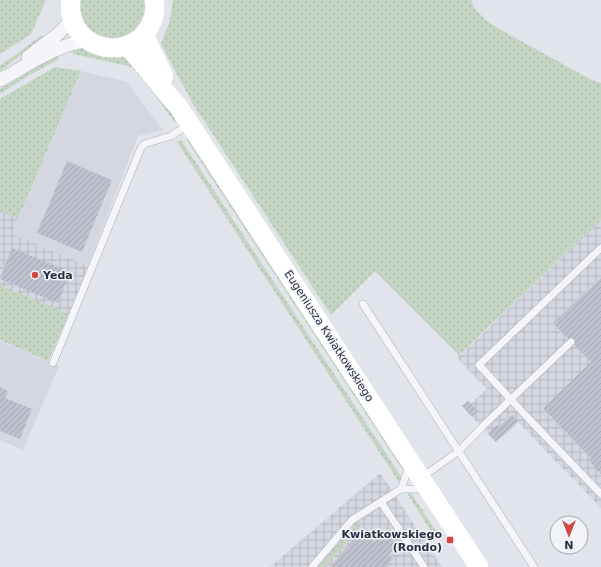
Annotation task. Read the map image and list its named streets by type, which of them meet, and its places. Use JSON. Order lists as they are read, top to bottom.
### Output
{
  "streets": {
    "main road": ["Eugeniusza Kwiatkowskiego"]
  },
  "places": {
    "other": ["Yeda"],
    "transit": ["Kwiatkowskiego (Rondo)"]
  },
  "north": "bottom"
}
